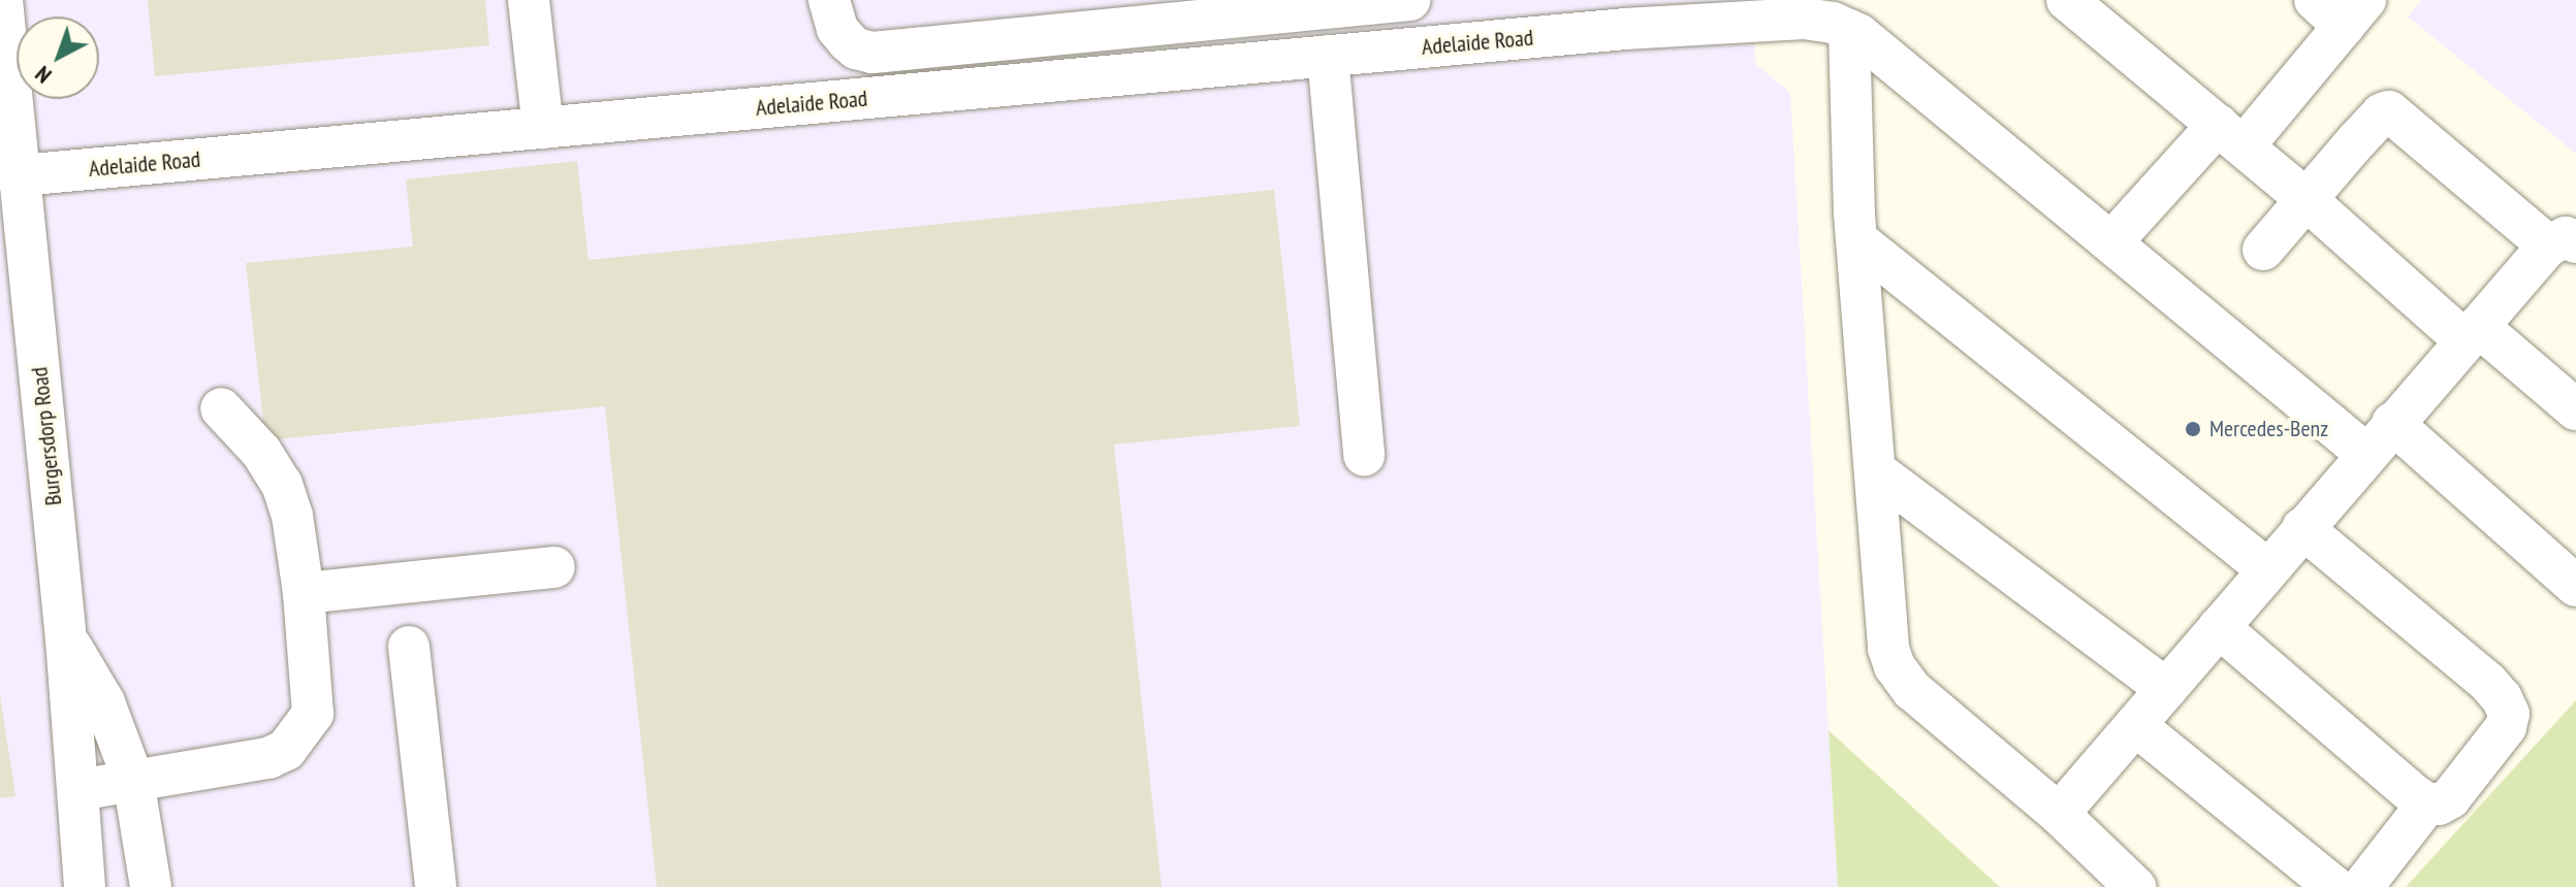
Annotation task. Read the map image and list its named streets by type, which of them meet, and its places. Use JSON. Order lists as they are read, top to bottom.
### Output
{
  "streets": {
    "street": ["Adelaide Road", "Burgersdorp Road"]
  },
  "crossings": [
    ["Adelaide Road", "Burgersdorp Road"]
  ],
  "places": ["Mercedes-Benz"],
  "north": "bottom left"
}
